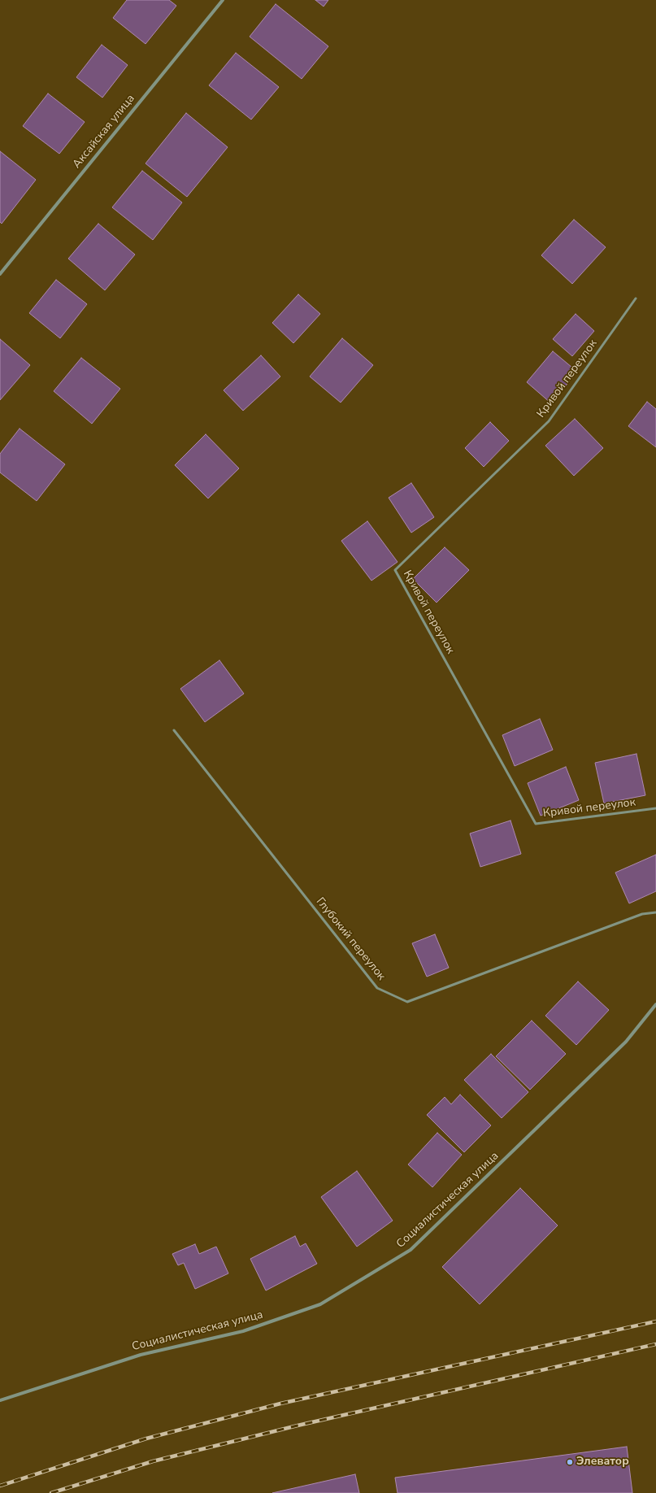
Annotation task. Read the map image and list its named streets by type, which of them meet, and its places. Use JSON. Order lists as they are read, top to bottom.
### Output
{
  "streets": {
    "street": ["Аксайская улица", "Социалистическая улица"],
    "lane": ["Кривой переулок", "Глубокий переулок"]
  },
  "places": ["Элеватор"]
}
